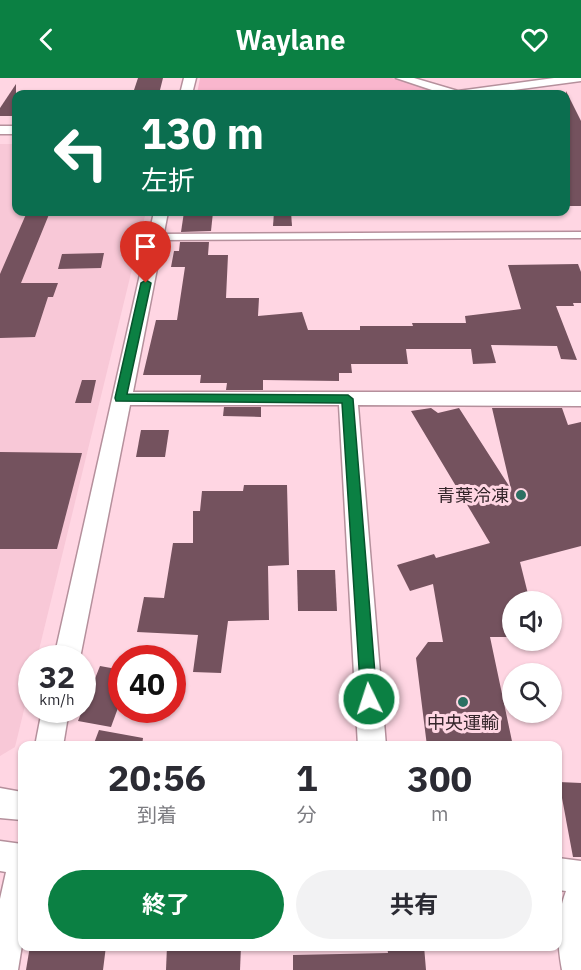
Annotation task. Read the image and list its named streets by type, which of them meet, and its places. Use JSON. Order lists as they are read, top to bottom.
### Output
{
  "places": ["青葉冷凍", "中央運輸"],
  "page": {
    "header": "Waylane",
    "turn": ["130 m", "左折"],
    "speed": "32 km/h",
    "limit": "40",
    "eta": [
      "20:56",
      "到着",
      "1",
      "分",
      "300",
      "m"
    ],
    "buttons": ["終了", "共有"]
  }
}
